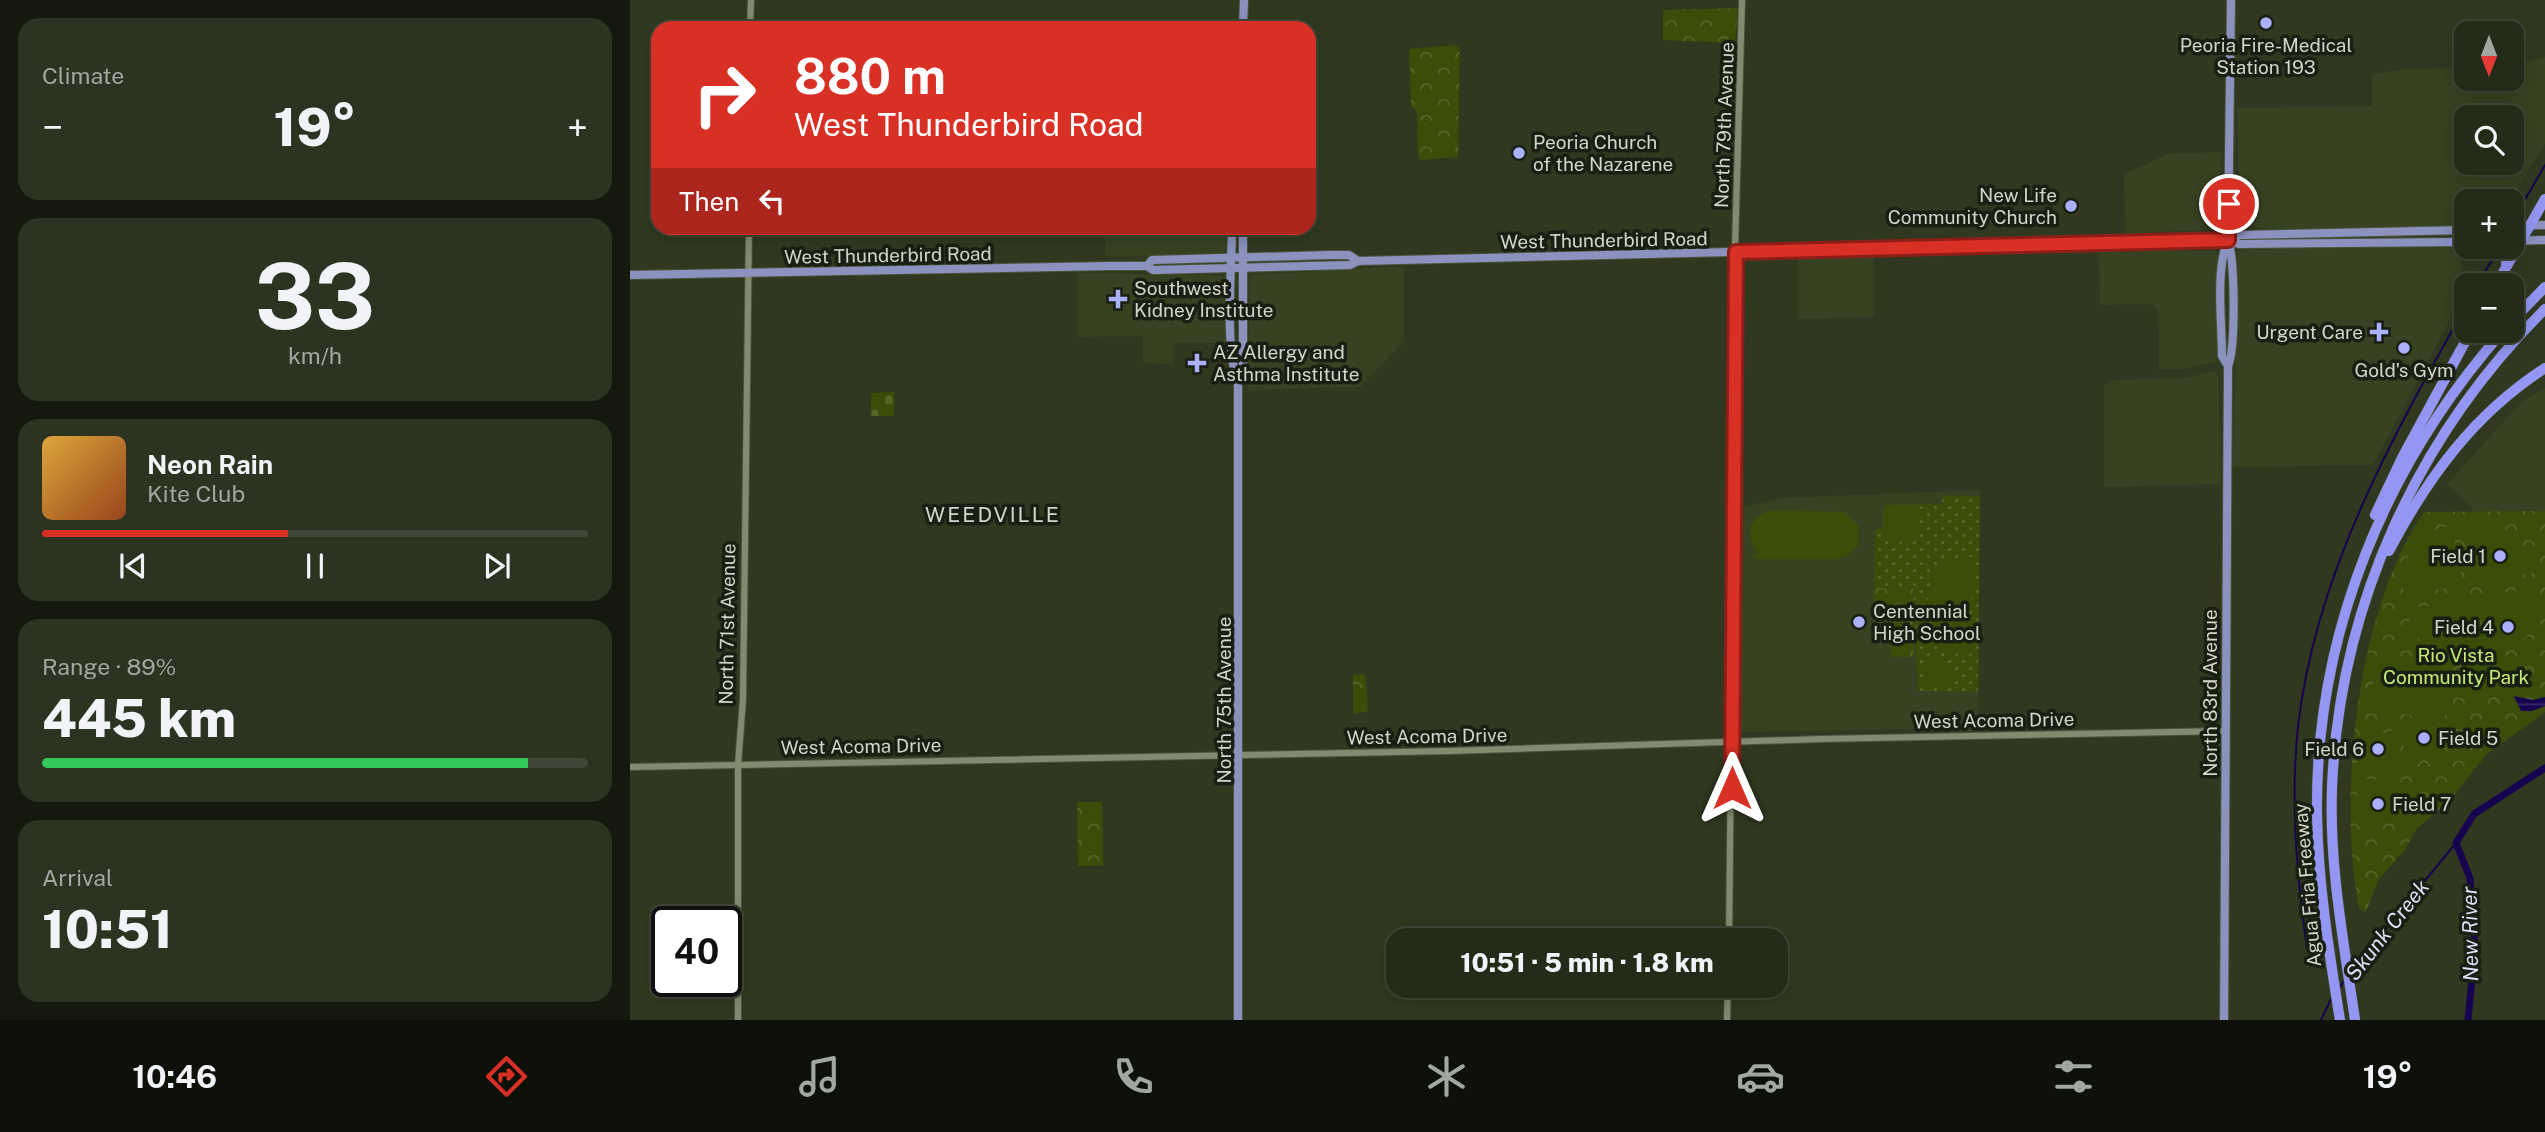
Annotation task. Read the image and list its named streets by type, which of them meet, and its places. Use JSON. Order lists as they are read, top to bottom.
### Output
{
  "streets": {
    "highway": ["Agua Fria Freeway"],
    "main road": ["West Thunderbird Road", "North 83rd Avenue", "North 75th Avenue"],
    "street": ["North 79th Avenue", "North 71st Avenue", "West Acoma Drive"]
  },
  "crossings": [
    ["North 79th Avenue", "West Thunderbird Road"],
    ["North 79th Avenue", "West Acoma Drive"],
    ["West Thunderbird Road", "North 71st Avenue"],
    ["West Thunderbird Road", "North 83rd Avenue"],
    ["West Thunderbird Road", "North 75th Avenue"],
    ["North 71st Avenue", "West Acoma Drive"],
    ["North 83rd Avenue", "West Acoma Drive"],
    ["North 75th Avenue", "West Acoma Drive"]
  ],
  "districts": ["WEEDVILLE"],
  "water": ["Skunk Creek", "New River"],
  "parks": ["Rio Vista Community Park"],
  "places": {
    "other": [
      "Peoria Fire-Medical Station 193",
      "Peoria Church of the Nazarene",
      "New Life Community Church",
      "Gold's Gym",
      "Field 1",
      "Centennial High School",
      "Field 4",
      "Field 5",
      "Field 6",
      "Field 7"
    ],
    "health": ["Southwest Kidney Institute", "Urgent Care", "AZ Allergy and Asthma Institute"]
  },
  "north": "bottom",
  "page": {
    "tile": [
      "Climate",
      ["33", "km/h"],
      ["Range · 89%", "445 km"],
      ["Arrival", "10:51"]
    ],
    "map_buttons": ["+", "−"],
    "turn": ["880 m", "West Thunderbird Road"],
    "heat": ["−", "19°", "+"],
    "then": "Then",
    "song": ["Neon Rain", "Kite Club"],
    "limit": "40",
    "trip": "10:51 · 5 min · 1.8 km",
    "tabs": ["10:46", "19°"]
  }
}
